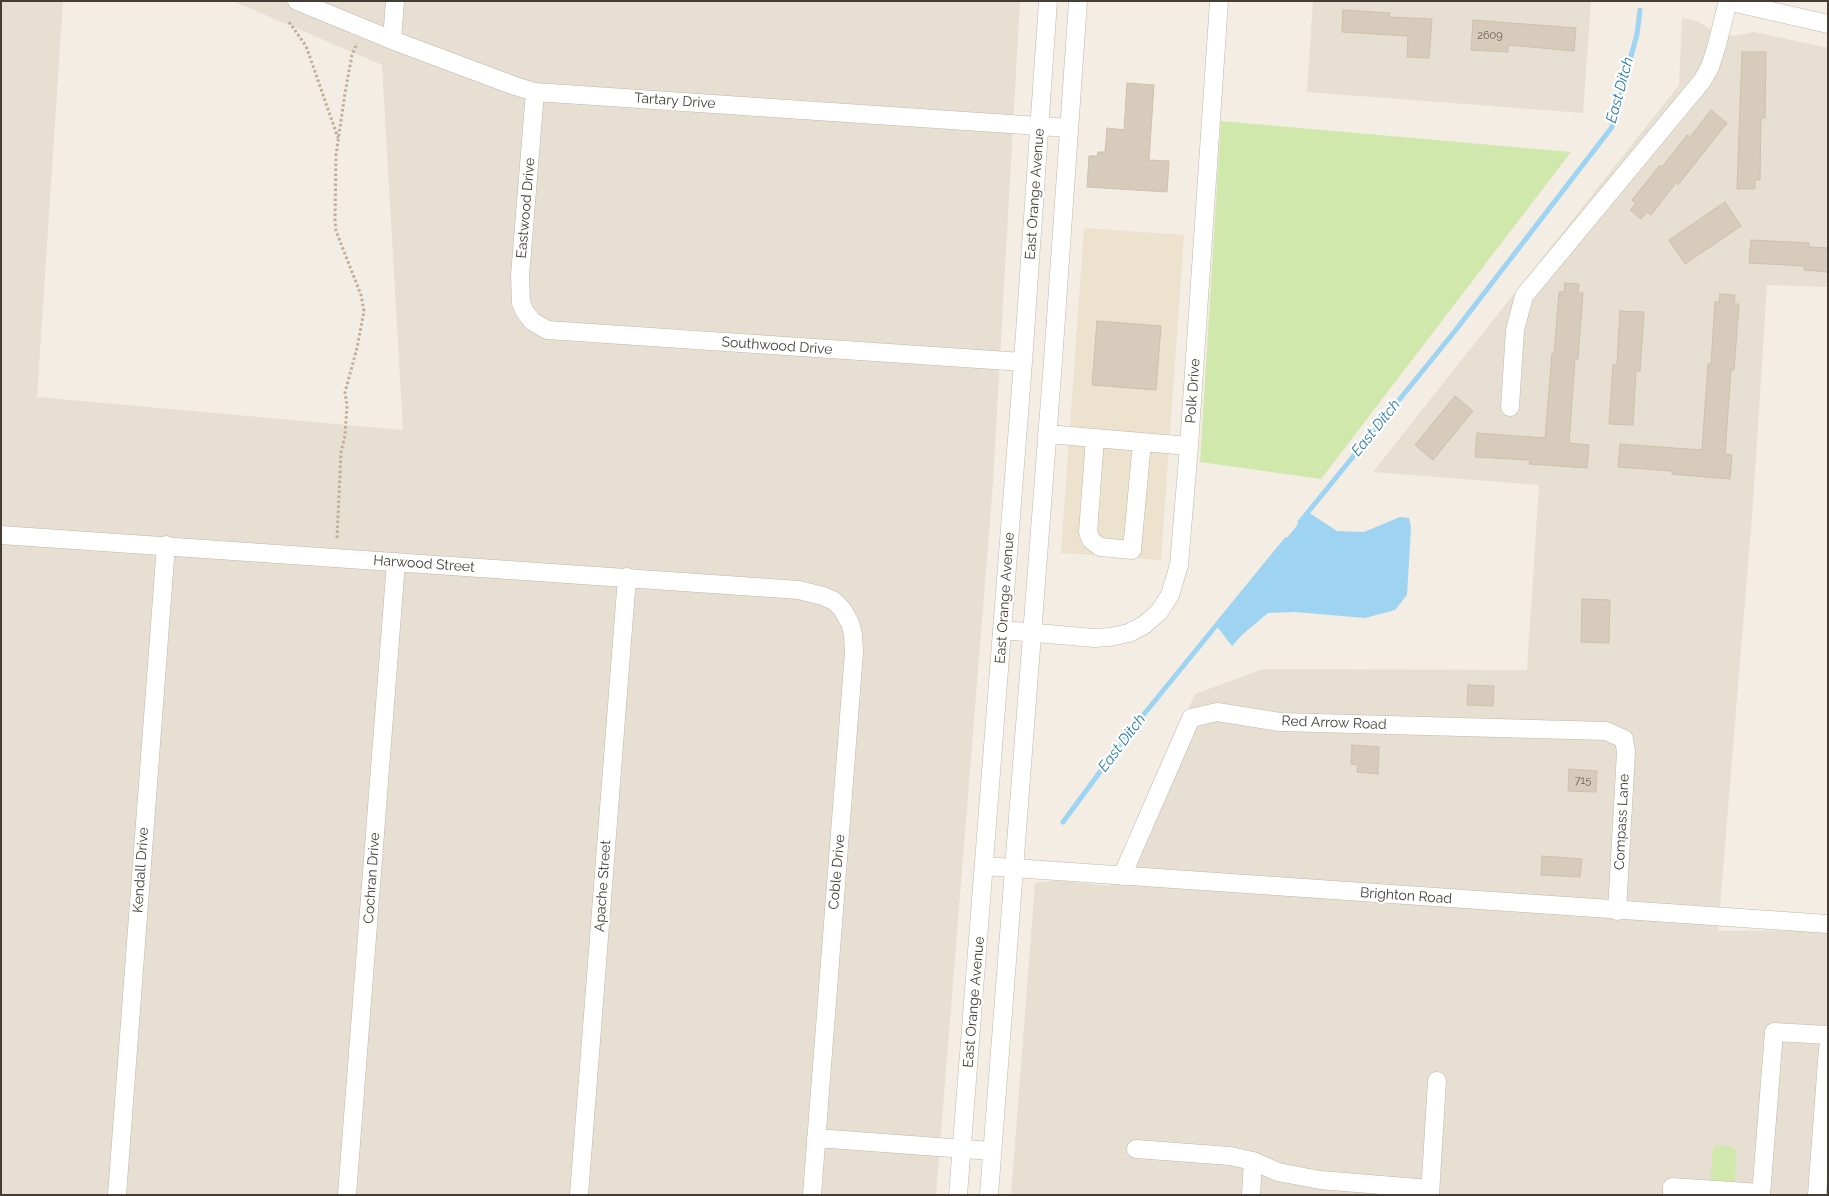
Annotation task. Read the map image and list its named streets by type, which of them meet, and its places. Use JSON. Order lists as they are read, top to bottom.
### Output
{
  "streets": {
    "street": [
      "Tartary Drive",
      "East Orange Avenue",
      "Eastwood Drive",
      "Southwood Drive",
      "Polk Drive",
      "Harwood Street",
      "Red Arrow Road",
      "Compass Lane",
      "Kendall Drive",
      "Coble Drive",
      "Cochran Drive",
      "Apache Street",
      "Brighton Road"
    ]
  },
  "crossings": [
    ["Tartary Drive", "East Orange Avenue"],
    ["Tartary Drive", "Eastwood Drive"],
    ["East Orange Avenue", "Southwood Drive"],
    ["East Orange Avenue", "Polk Drive"],
    ["East Orange Avenue", "Brighton Road"],
    ["Eastwood Drive", "Southwood Drive"],
    ["Harwood Street", "Kendall Drive"],
    ["Harwood Street", "Coble Drive"],
    ["Harwood Street", "Cochran Drive"],
    ["Harwood Street", "Apache Street"],
    ["Red Arrow Road", "Compass Lane"],
    ["Red Arrow Road", "Brighton Road"],
    ["Compass Lane", "Brighton Road"]
  ],
  "water": ["East Ditch"],
  "house_numbers": ["2609", "715"]
}
